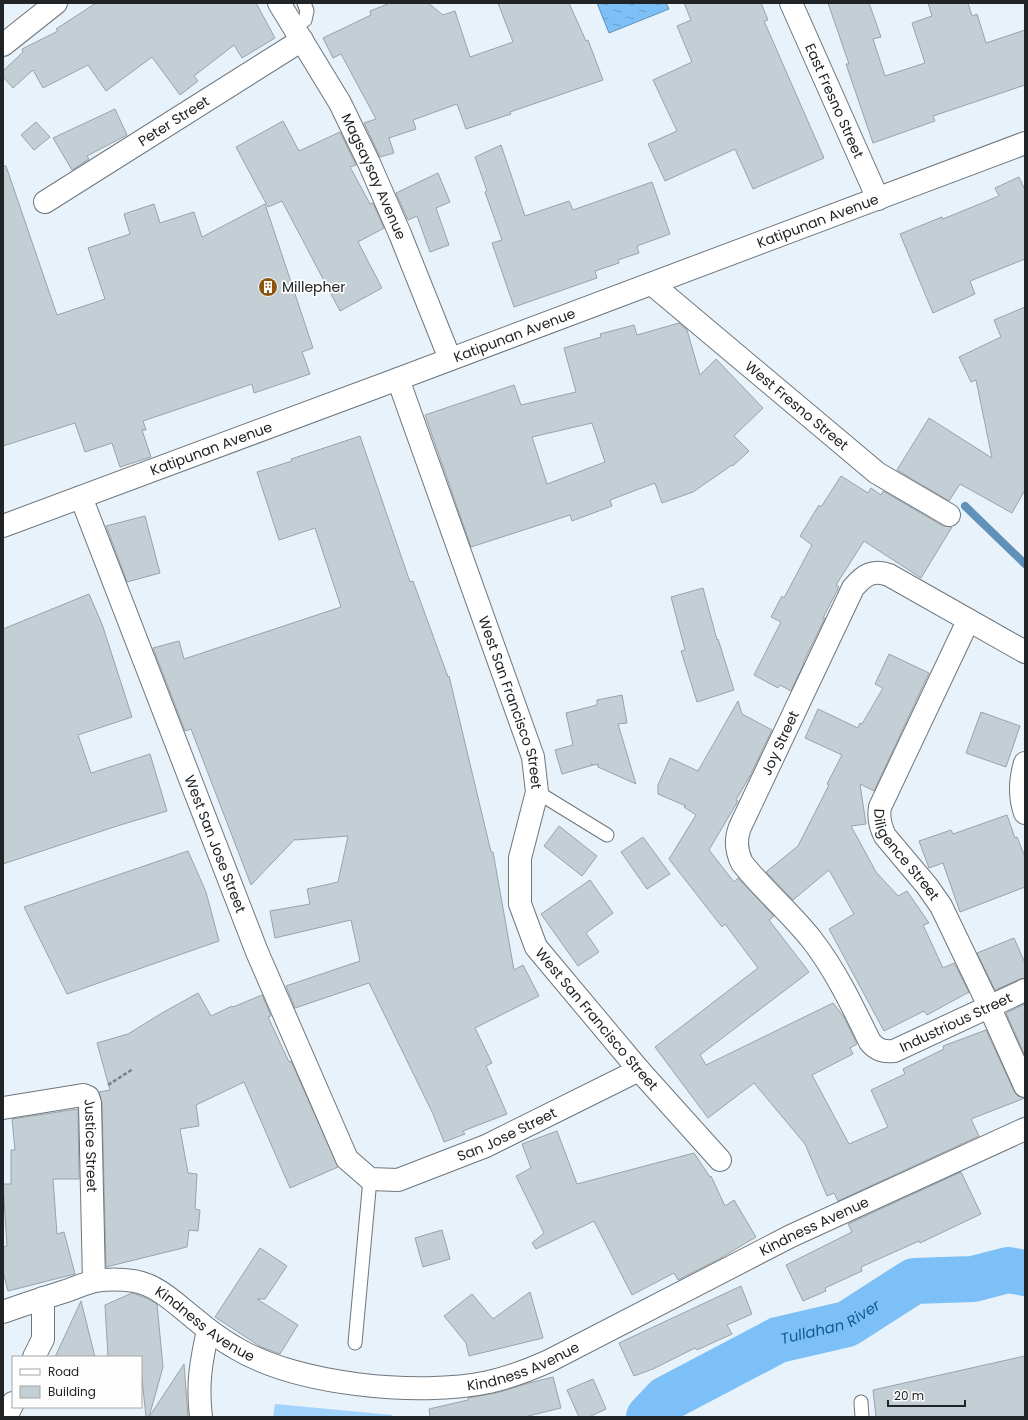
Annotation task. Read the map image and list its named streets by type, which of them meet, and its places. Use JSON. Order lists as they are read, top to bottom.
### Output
{
  "streets": {
    "street": [
      "East Fresno Street",
      "Peter Street",
      "Magsaysay Avenue",
      "Katipunan Avenue",
      "West Fresno Street",
      "West San Francisco Street",
      "Joy Street",
      "West San Jose Street",
      "Diligence Street",
      "Industrious Street",
      "San Jose Street",
      "Justice Street",
      "Kindness Avenue"
    ]
  },
  "crossings": [
    ["East Fresno Street", "Katipunan Avenue"],
    ["Peter Street", "Magsaysay Avenue"],
    ["Magsaysay Avenue", "Katipunan Avenue"],
    ["Katipunan Avenue", "West Fresno Street"],
    ["Katipunan Avenue", "West San Francisco Street"],
    ["Katipunan Avenue", "West San Jose Street"],
    ["West San Francisco Street", "San Jose Street"],
    ["Joy Street", "Diligence Street"],
    ["Joy Street", "Industrious Street"],
    ["West San Jose Street", "San Jose Street"],
    ["Diligence Street", "Industrious Street"],
    ["Justice Street", "Kindness Avenue"]
  ],
  "water": ["Tullahan River"],
  "places": {
    "building": ["Millepher"]
  },
  "legend": ["Road", "Building"],
  "scale_bar": "20 m"
}
